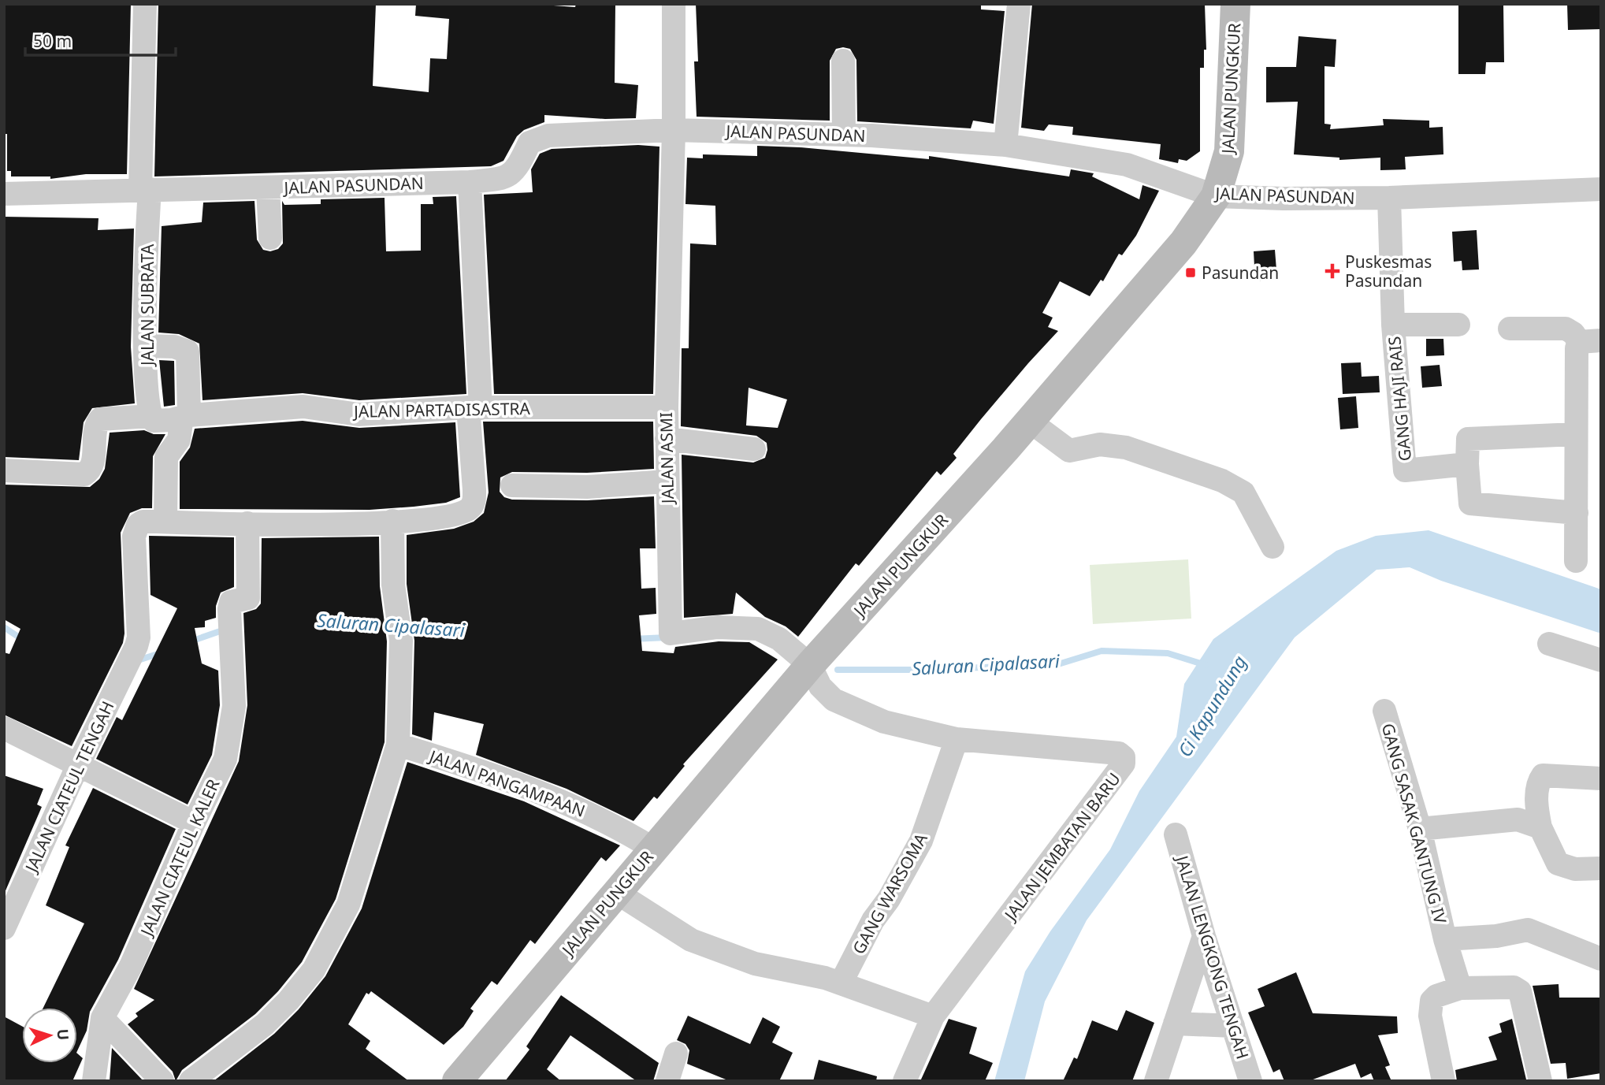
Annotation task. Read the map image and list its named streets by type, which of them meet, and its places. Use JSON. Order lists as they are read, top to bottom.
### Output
{
  "streets": {
    "main road": ["JALAN PUNGKUR"],
    "street": [
      "JALAN PASUNDAN",
      "JALAN SUBRATA",
      "GANG HAJI RAIS",
      "JALAN PARTADISASTRA",
      "JALAN ASMI",
      "JALAN PANGAMPAAN",
      "JALAN CIATEUL TENGAH",
      "GANG SASAK GANTUNG IV",
      "JALAN JEMBATAN BARU",
      "JALAN CIATEUL KALER",
      "GANG WARSOMA",
      "JALAN LENGKONG TENGAH"
    ]
  },
  "crossings": [
    ["JALAN PUNGKUR", "JALAN PASUNDAN"],
    ["JALAN PUNGKUR", "JALAN ASMI"],
    ["JALAN PUNGKUR", "JALAN PANGAMPAAN"],
    ["JALAN PUNGKUR", "JALAN JEMBATAN BARU"],
    ["JALAN PASUNDAN", "JALAN SUBRATA"],
    ["JALAN PASUNDAN", "GANG HAJI RAIS"],
    ["JALAN PASUNDAN", "JALAN ASMI"],
    ["JALAN SUBRATA", "JALAN PARTADISASTRA"],
    ["JALAN PARTADISASTRA", "JALAN ASMI"],
    ["JALAN ASMI", "JALAN JEMBATAN BARU"],
    ["JALAN JEMBATAN BARU", "GANG WARSOMA"]
  ],
  "water": ["Saluran Cipalasari", "Ci Kapundung"],
  "places": {
    "health": ["Puskesmas Pasundan"],
    "transit": ["Pasundan"]
  },
  "scale_bar": "50 m",
  "north": "right"
}
